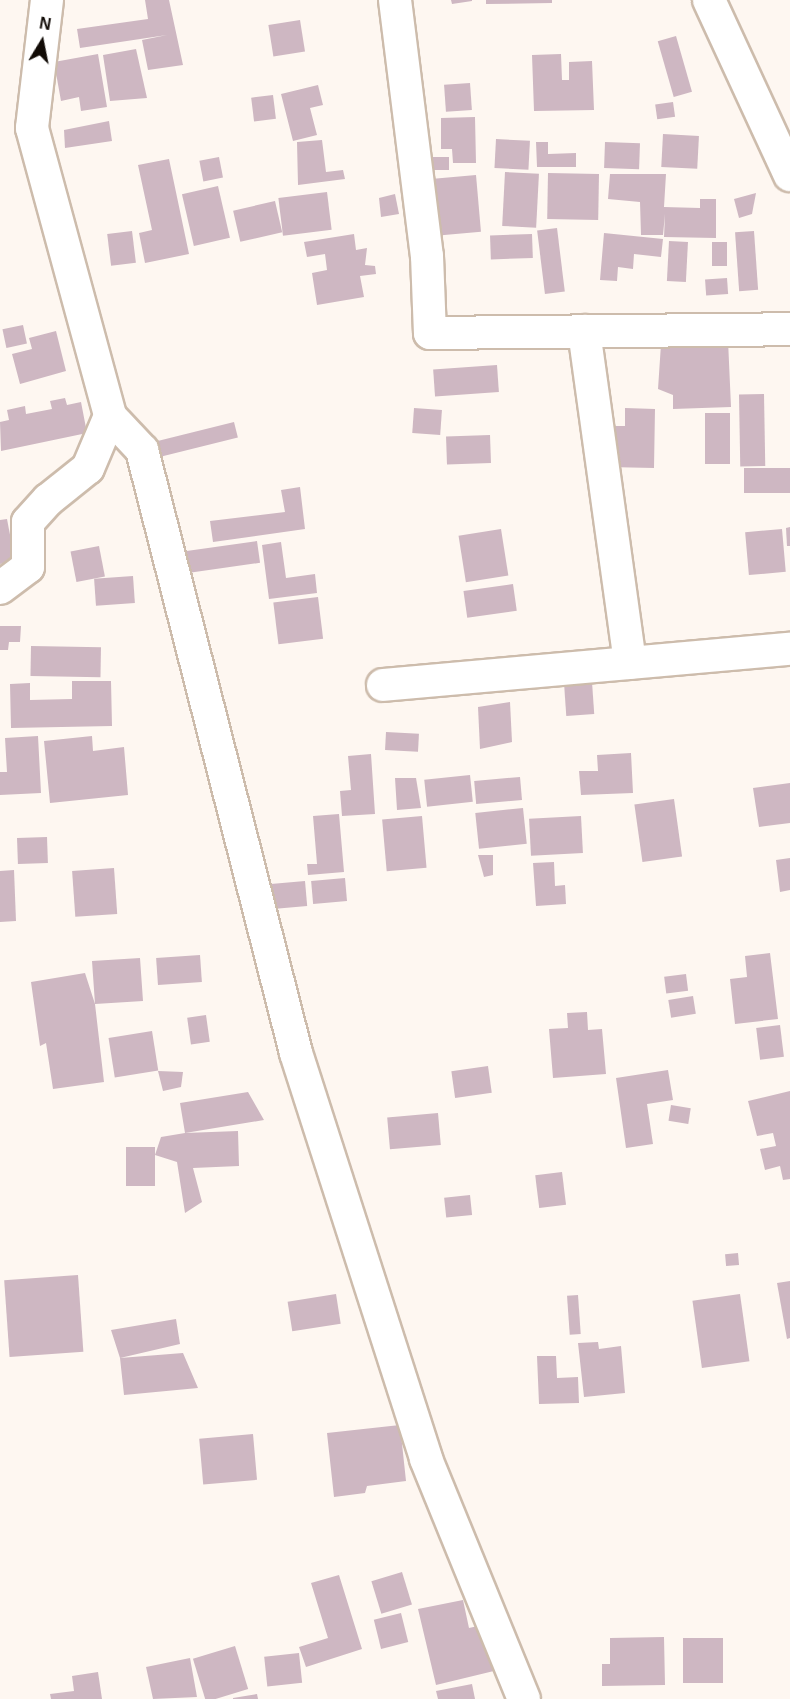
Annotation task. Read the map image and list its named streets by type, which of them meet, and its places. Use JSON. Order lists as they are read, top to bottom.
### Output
{
  "north": "top"
}
